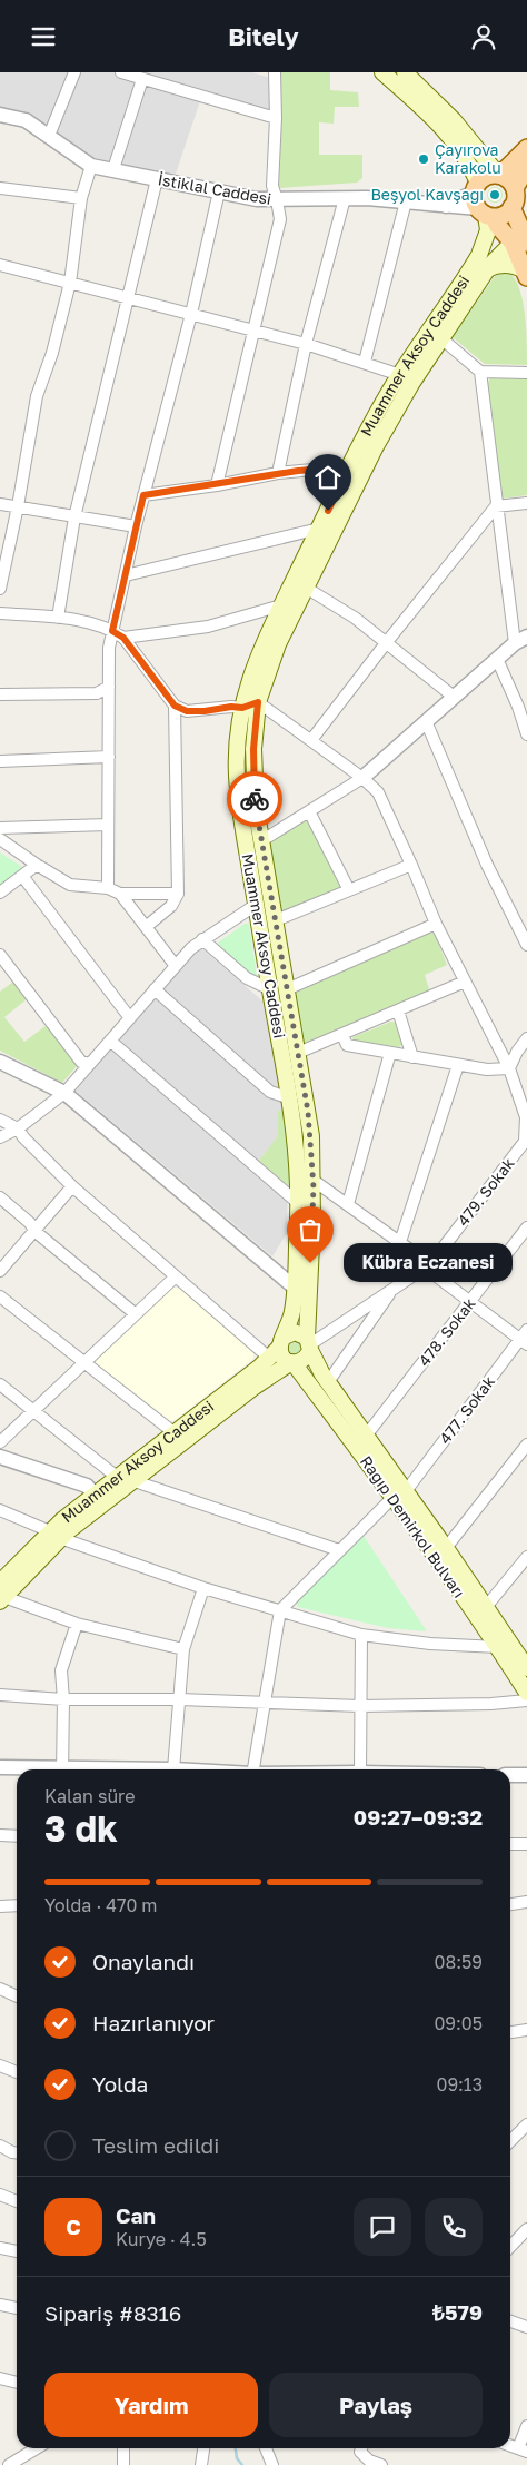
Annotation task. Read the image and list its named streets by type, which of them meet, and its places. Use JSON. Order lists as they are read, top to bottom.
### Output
{
  "streets": {
    "main road": ["Muammer Aksoy Caddesi", "Ragıp Demirkol Bulvarı"],
    "street": [
      "İstiklal Caddesi",
      "479. Sokak",
      "478. Sokak",
      "477. Sokak"
    ]
  },
  "crossings": [
    ["İstiklal Caddesi", "Muammer Aksoy Caddesi"],
    ["Muammer Aksoy Caddesi", "479. Sokak"],
    ["Muammer Aksoy Caddesi", "Ragıp Demirkol Bulvarı"],
    ["479. Sokak", "Ragıp Demirkol Bulvarı"],
    ["478. Sokak", "Ragıp Demirkol Bulvarı"],
    ["477. Sokak", "Ragıp Demirkol Bulvarı"]
  ],
  "places": ["Çayırova Karakolu", "Beşyol Kavşağı", "Kübra Eczanesi"],
  "page": {
    "header": "Bitely",
    "bubble": "Kübra Eczanesi",
    "heading": ["3 dk", "Kalan süre", "09:27–09:32"],
    "panel": [
      "Can",
      "Kurye · 4.5",
      "Sipariş #8316",
      "₺579"
    ],
    "bar": "Yolda · 470 m",
    "list": [
      ["Onaylandı", "08:59"],
      ["Hazırlanıyor", "09:05"],
      ["Yolda", "09:13"],
      "Teslim edildi"
    ],
    "round": "C",
    "buttons": ["Yardım", "Paylaş"]
  }
}
